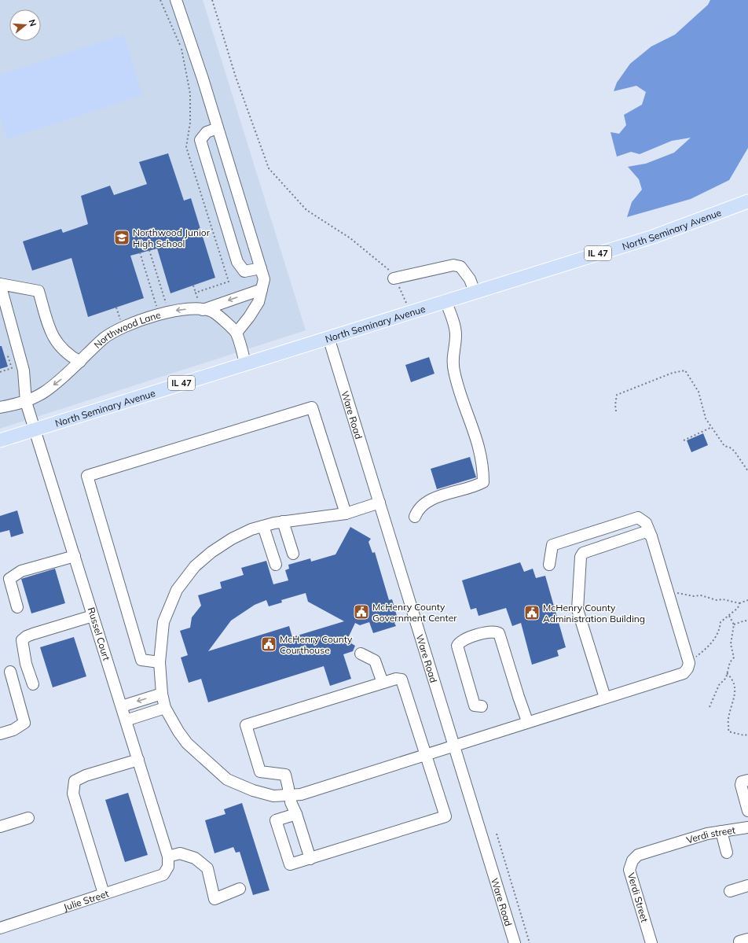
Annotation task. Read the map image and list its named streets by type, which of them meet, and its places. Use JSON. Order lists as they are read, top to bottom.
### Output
{
  "streets": {
    "main road": ["North Seminary Avenue", "IL 47"],
    "street": [
      "Northwood Lane",
      "Ware Road",
      "Russel Court",
      "Verdi street",
      "Verdi Street",
      "Julie Street"
    ]
  },
  "crossings": [
    ["North Seminary Avenue", "Ware Road"],
    ["North Seminary Avenue", "Russel Court"],
    ["Northwood Lane", "Russel Court"],
    ["Russel Court", "Julie Street"],
    ["Verdi street", "Verdi Street"]
  ],
  "one_way": ["Northwood Lane"],
  "places": {
    "school or university": ["Northwood Junior High School"],
    "public building": ["McHenry County Government Center", "McHenry County Administration Building", "McHenry County Courthouse"]
  },
  "north": "right"
}
